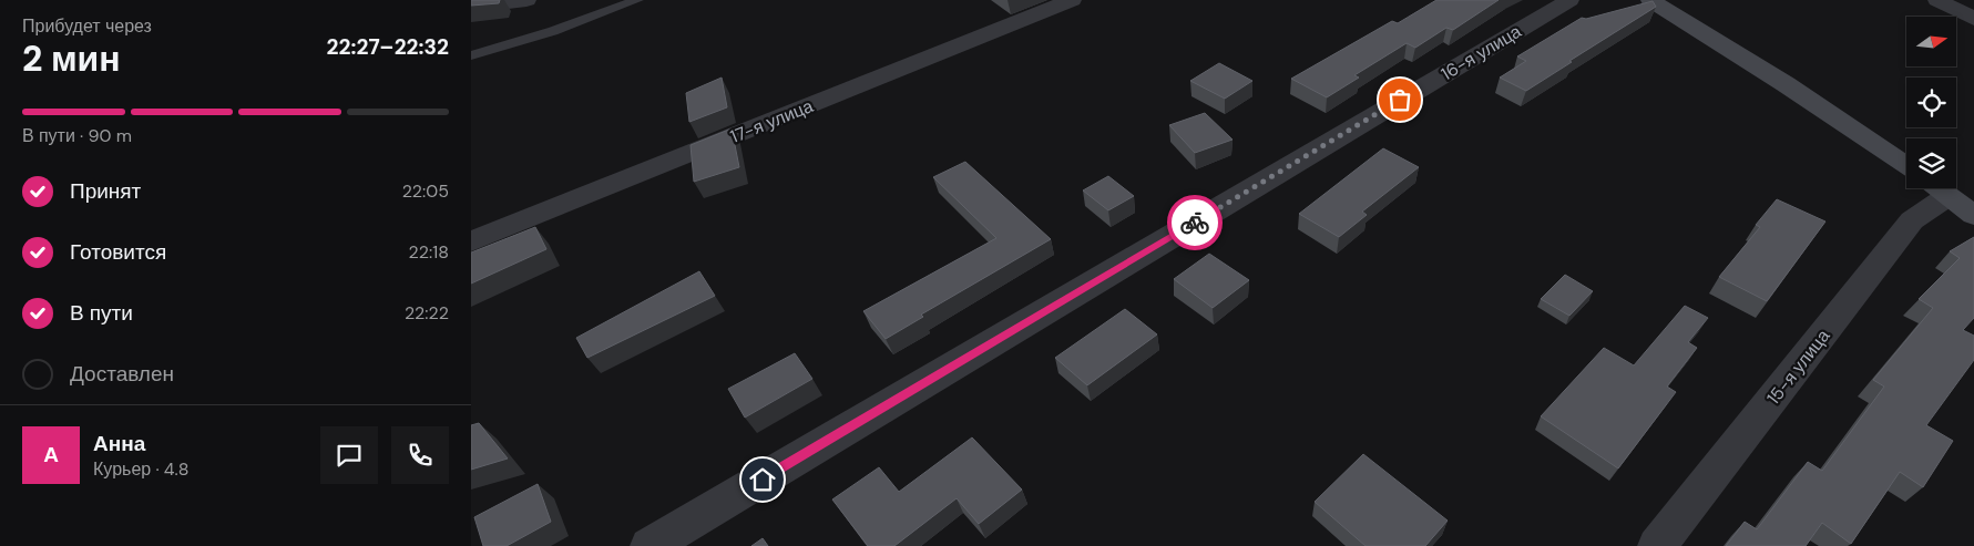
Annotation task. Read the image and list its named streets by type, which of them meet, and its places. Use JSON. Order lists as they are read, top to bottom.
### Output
{
  "streets": {
    "street": ["16-я улица", "17-я улица", "15-я улица"]
  },
  "north": "right",
  "page": {
    "heading": ["2 мин", "Прибудет через", "22:27–22:32"],
    "panel": ["Анна", "Курьер · 4.8"],
    "bar": "В пути · 90 m",
    "list": [
      ["Принят", "22:05"],
      ["Готовится", "22:18"],
      ["В пути", "22:22"],
      "Доставлен"
    ],
    "round": "А"
  }
}
